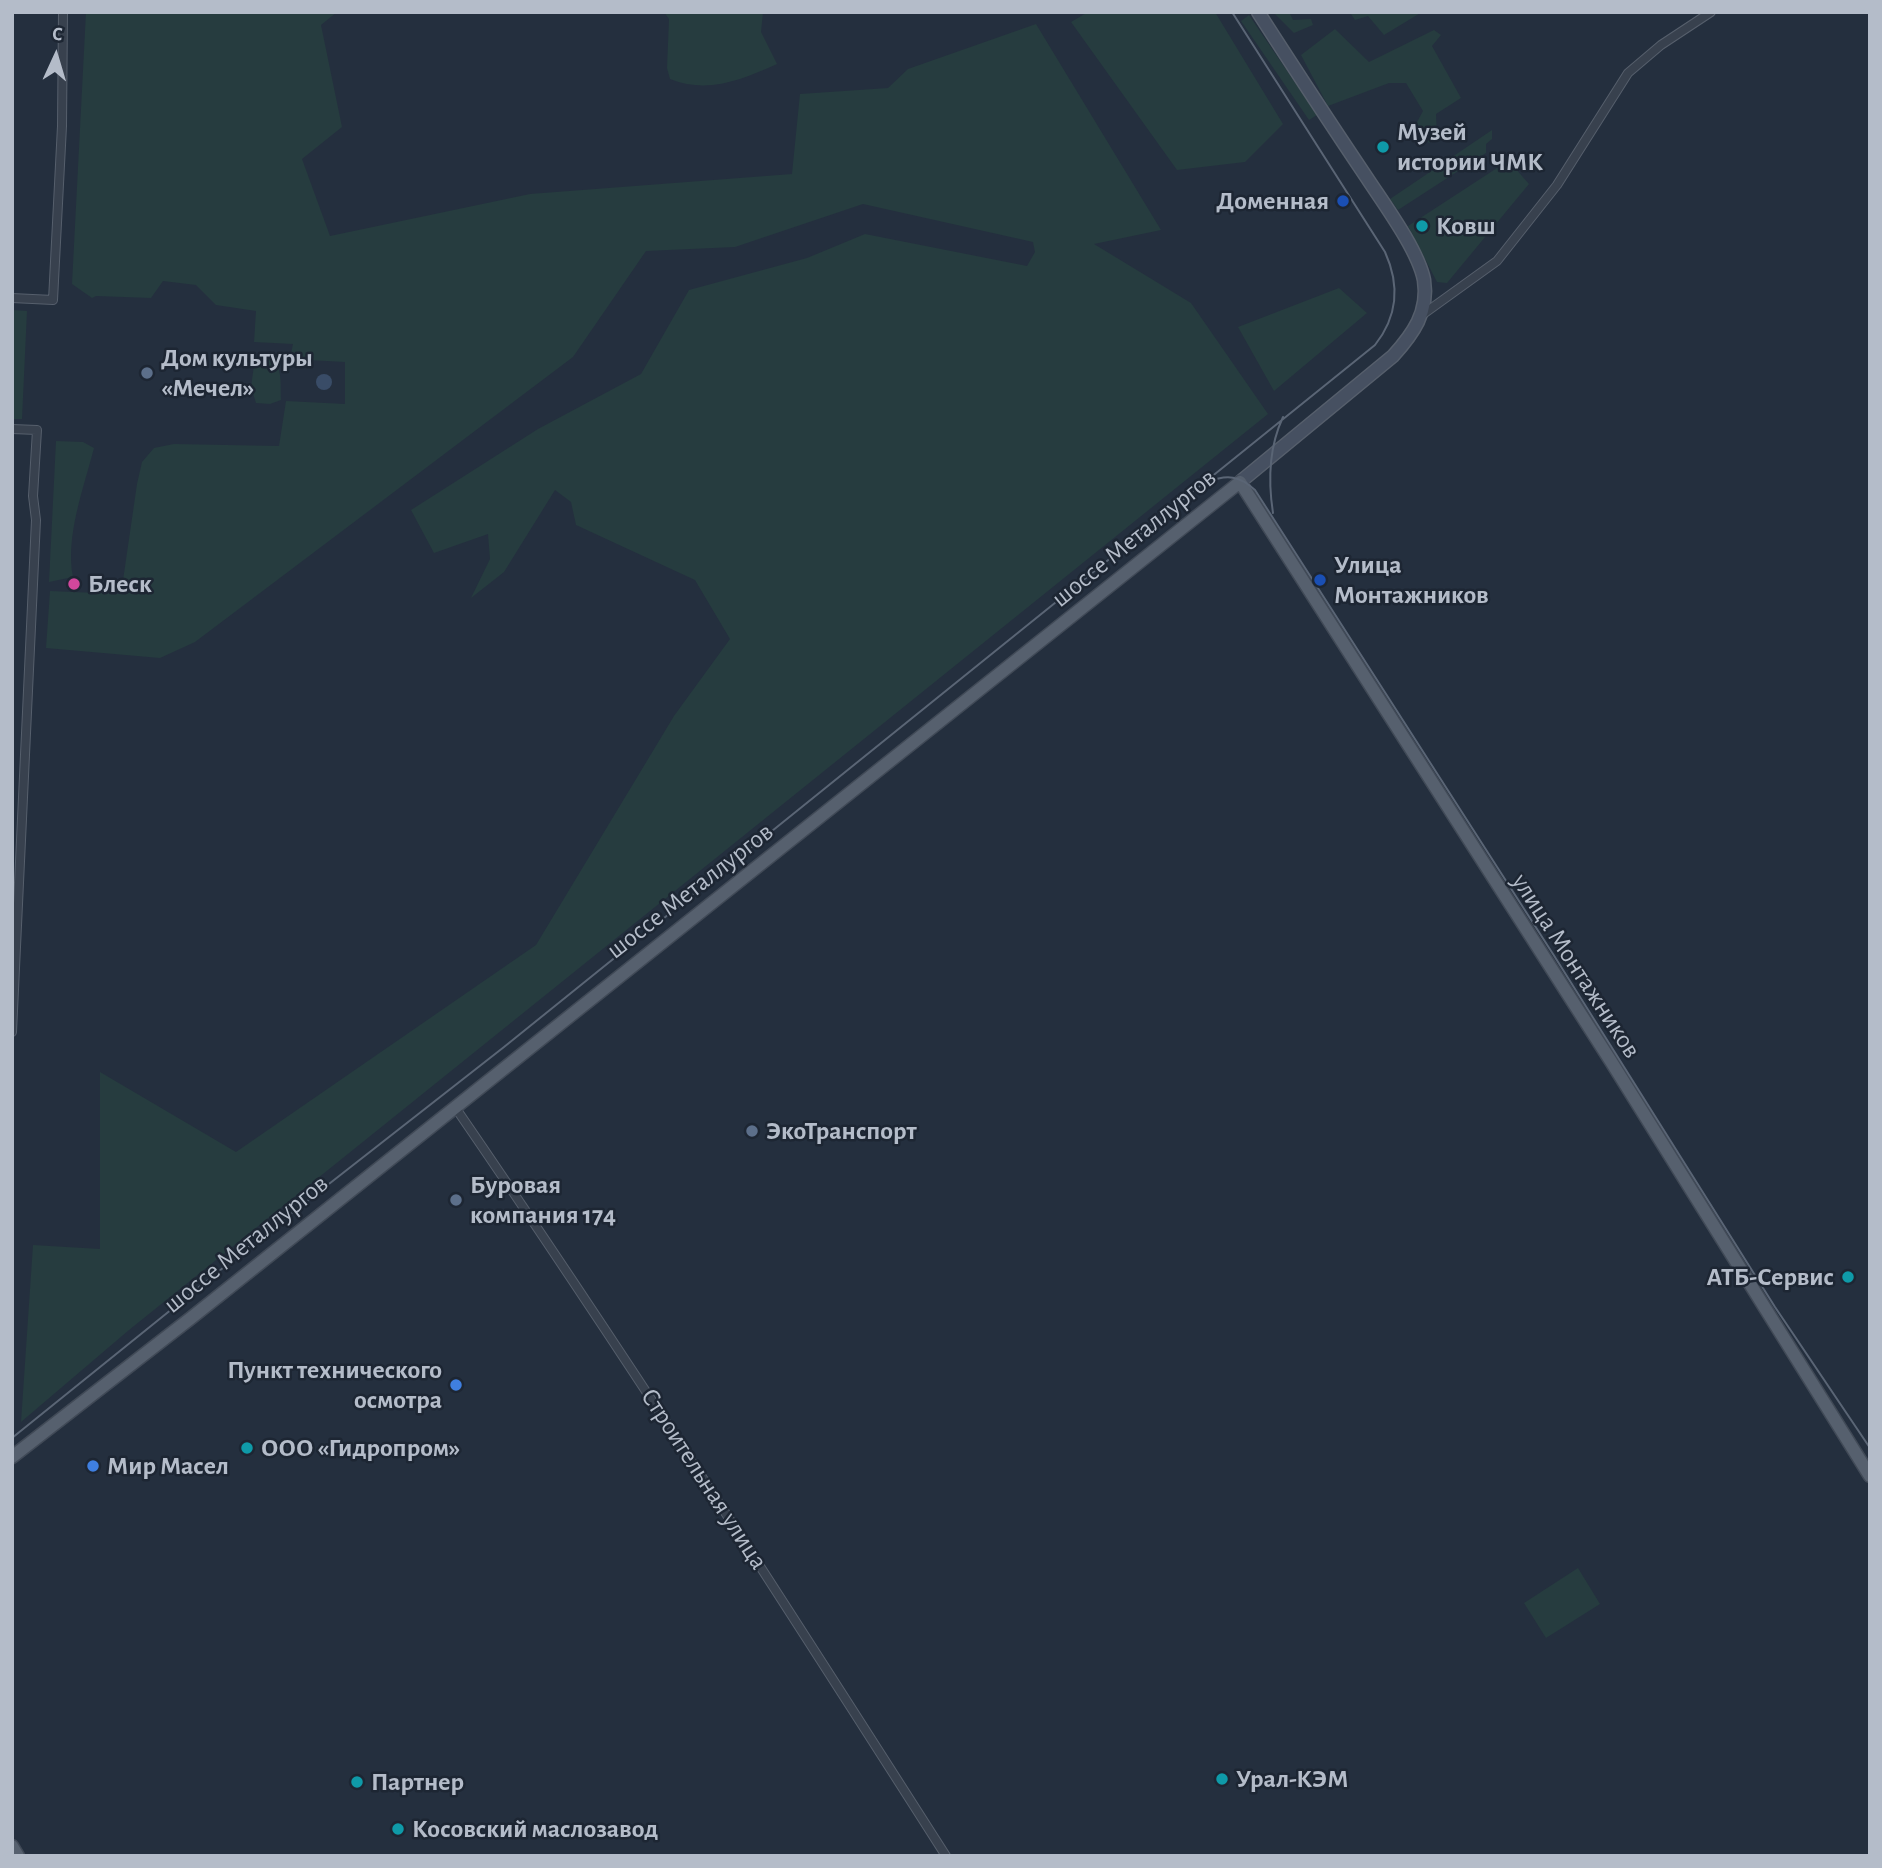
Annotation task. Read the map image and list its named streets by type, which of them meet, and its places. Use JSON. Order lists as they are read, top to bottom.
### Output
{
  "streets": {
    "main road": ["шоссе Металлургов", "улица Монтажников"],
    "street": ["Строительная улица"]
  },
  "crossings": [
    ["шоссе Металлургов", "улица Монтажников"],
    ["шоссе Металлургов", "Строительная улица"]
  ],
  "places": [
    "Музей истории ЧМК",
    "Доменная",
    "Ковш",
    "Дом культуры «Мечел»",
    "Улица Монтажников",
    "Блеск",
    "ЭкоТранспорт",
    "Буровая компания 174",
    "АТБ-Сервис",
    "Пункт технического осмотра",
    "ООО «Гидропром»",
    "Мир Масел",
    "Урал-КЭМ",
    "Партнер",
    "Косовский маслозавод"
  ],
  "north": "top"
}
